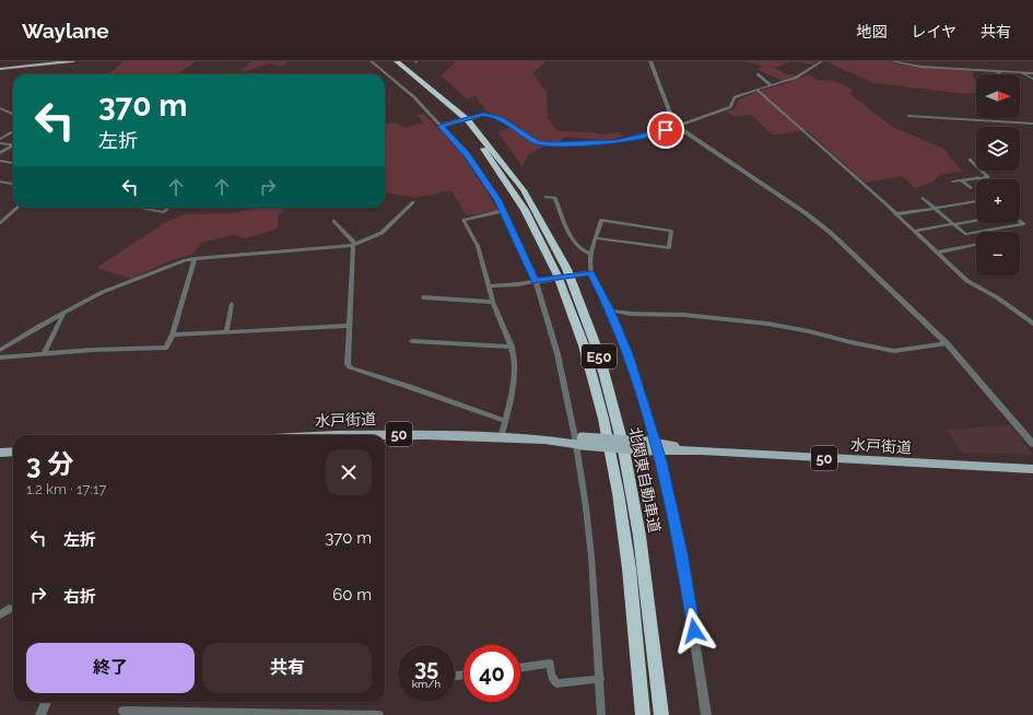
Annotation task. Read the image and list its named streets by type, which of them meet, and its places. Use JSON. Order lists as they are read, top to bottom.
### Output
{
  "streets": {
    "highway": ["E50", "北関東自動車道"],
    "main road": ["水戸街道", "50"]
  },
  "north": "right",
  "page": {
    "header": "Waylane",
    "nav": ["地図", "レイヤ", "共有"],
    "map_buttons": ["+", "−"],
    "turn": ["370 m", "左折"],
    "heading": ["3 分", "1.2 km · 17:17"],
    "list": [
      {
        "name": "左折",
        "value": "370 m"
      },
      {
        "name": "右折",
        "value": "60 m"
      }
    ],
    "buttons": ["終了", "共有"],
    "speed": "35 km/h",
    "limit": "40"
  }
}
